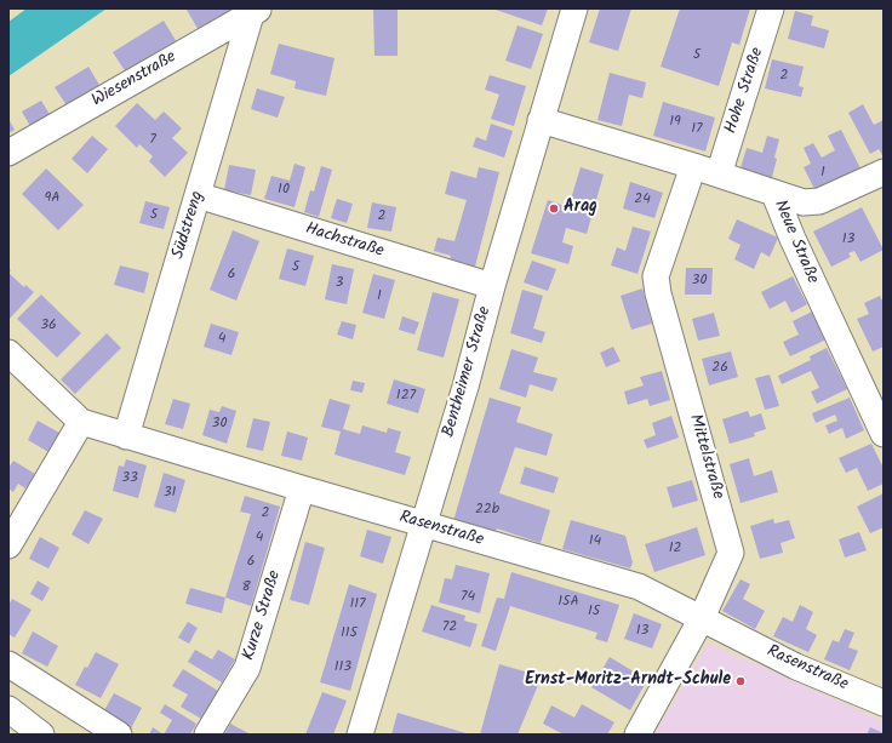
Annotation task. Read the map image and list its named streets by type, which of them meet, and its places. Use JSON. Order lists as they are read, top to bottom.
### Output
{
  "streets": {
    "street": [
      "Wiesenstraße",
      "Hohe Straße",
      "Südstreng",
      "Hachstraße",
      "Neue Straße",
      "Bentheimer Straße",
      "Mittelstraße",
      "Rasenstraße",
      "Kurze Straße"
    ]
  },
  "crossings": [
    ["Wiesenstraße", "Südstreng"],
    ["Hohe Straße", "Neue Straße"],
    ["Südstreng", "Hachstraße"],
    ["Südstreng", "Rasenstraße"],
    ["Hachstraße", "Bentheimer Straße"],
    ["Neue Straße", "Bentheimer Straße"],
    ["Neue Straße", "Mittelstraße"],
    ["Bentheimer Straße", "Rasenstraße"],
    ["Mittelstraße", "Rasenstraße"],
    ["Rasenstraße", "Kurze Straße"]
  ],
  "places": ["Arag", "Ernst-Moritz-Arndt-Schule"],
  "house_numbers": [
    "5",
    "2",
    "19",
    "17",
    "7",
    "1",
    "10",
    "9A",
    "24",
    "5",
    "2",
    "13",
    "5",
    "6",
    "30",
    "3",
    "1",
    "36",
    "4",
    "26",
    "127",
    "30",
    "33",
    "31",
    "22b",
    "2",
    "4",
    "14",
    "12",
    "6",
    "8",
    "74",
    "15A",
    "117",
    "15",
    "72",
    "13",
    "115",
    "113"
  ]
}
